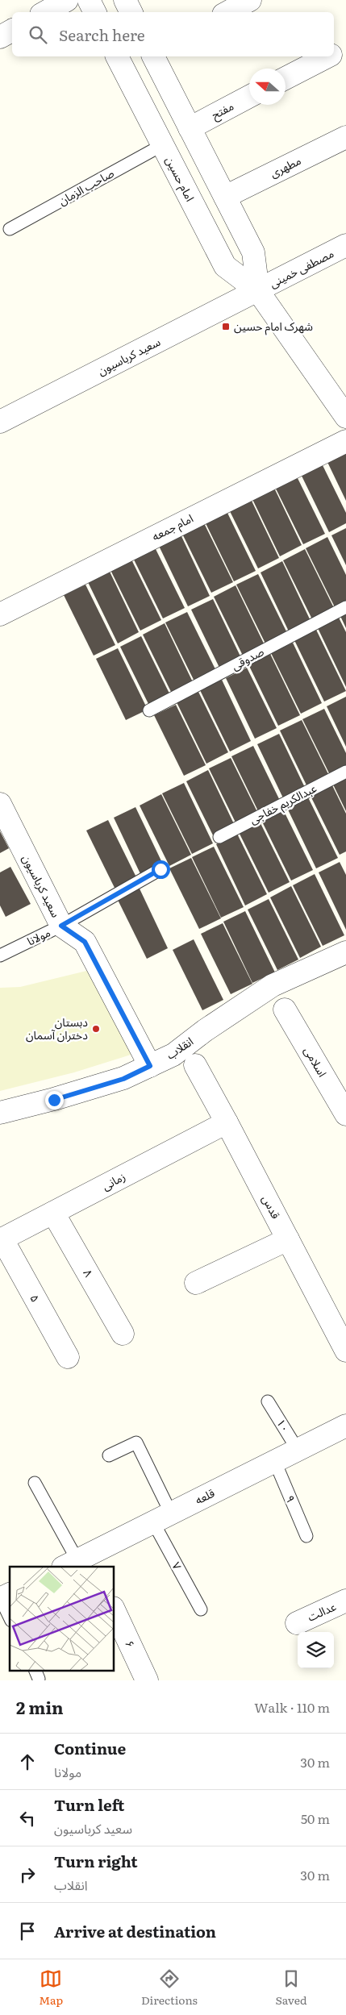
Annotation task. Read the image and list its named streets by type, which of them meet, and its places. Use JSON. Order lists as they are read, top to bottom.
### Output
{
  "streets": {
    "street": [
      "مفتح",
      "مطهری",
      "امام حسین",
      "مصطفی خمینی",
      "سعید کرباسیون",
      "امام جمعه",
      "انقلاب",
      "اسلامی",
      "زمانی",
      "قدس",
      "۸",
      "۵",
      "قلعه",
      "عدالت",
      "۶"
    ],
    "lane": [
      "صاحب الزمان",
      "صدوقی",
      "عبدالکریم خفاجی",
      "مولانا",
      "۱۰",
      "۹",
      "۷"
    ]
  },
  "crossings": [
    ["مفتح", "امام حسین"],
    ["مطهری", "امام حسین"],
    ["امام حسین", "صاحب الزمان"],
    ["امام حسین", "مصطفی خمینی"],
    ["امام حسین", "سعید کرباسیون"],
    ["مصطفی خمینی", "سعید کرباسیون"],
    ["سعید کرباسیون", "مولانا"],
    ["سعید کرباسیون", "انقلاب"],
    ["زمانی", "قدس"],
    ["زمانی", "۸"],
    ["زمانی", "۵"],
    ["۱۰", "قلعه"],
    ["قلعه", "۹"],
    ["قلعه", "۷"]
  ],
  "places": {
    "transit": ["شهرک امام حسین"],
    "other": ["دبستان دختران آسمان"]
  },
  "north": "left",
  "page": {
    "search": "Search here",
    "heading": ["2 min", "Walk · 110 m"],
    "list": [
      ["Continue", "مولانا", "30 m"],
      ["Turn left", "سعید کرباسیون", "50 m"],
      ["Turn right", "انقلاب", "30 m"],
      "Arrive at destination"
    ],
    "nav": ["Map", "Directions", "Saved"]
  }
}
